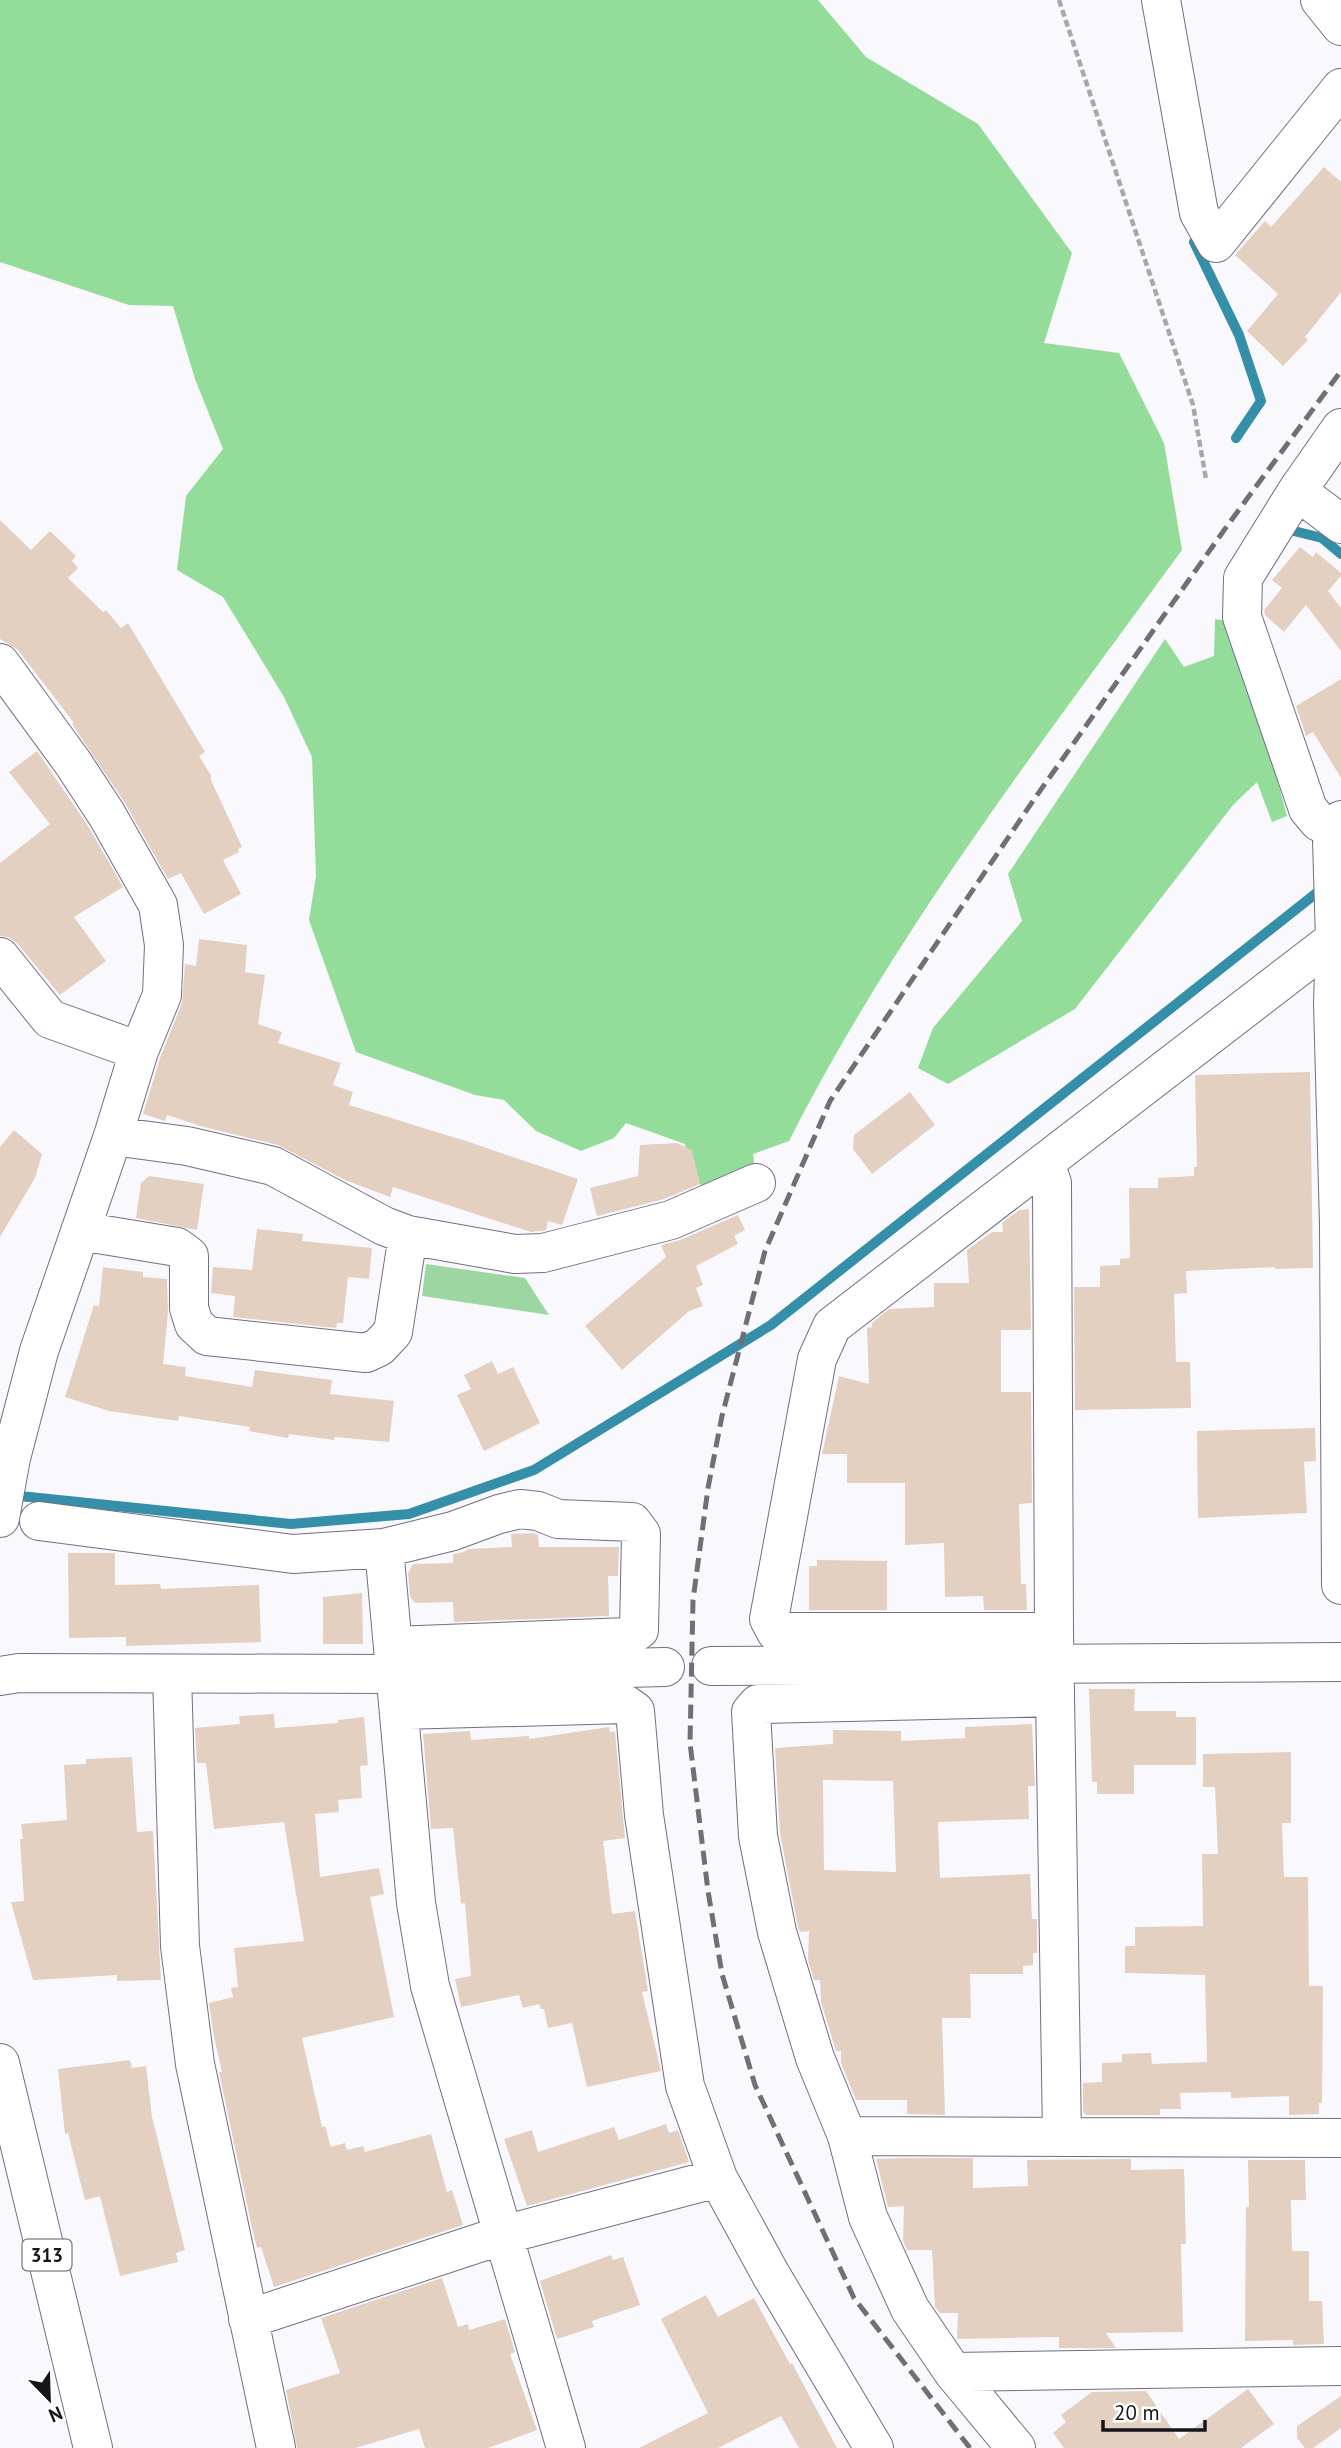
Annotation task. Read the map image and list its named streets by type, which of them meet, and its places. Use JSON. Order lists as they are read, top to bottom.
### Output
{
  "streets": {
    "main road": ["313"]
  },
  "scale_bar": "20 m",
  "north": "bottom right"
}
